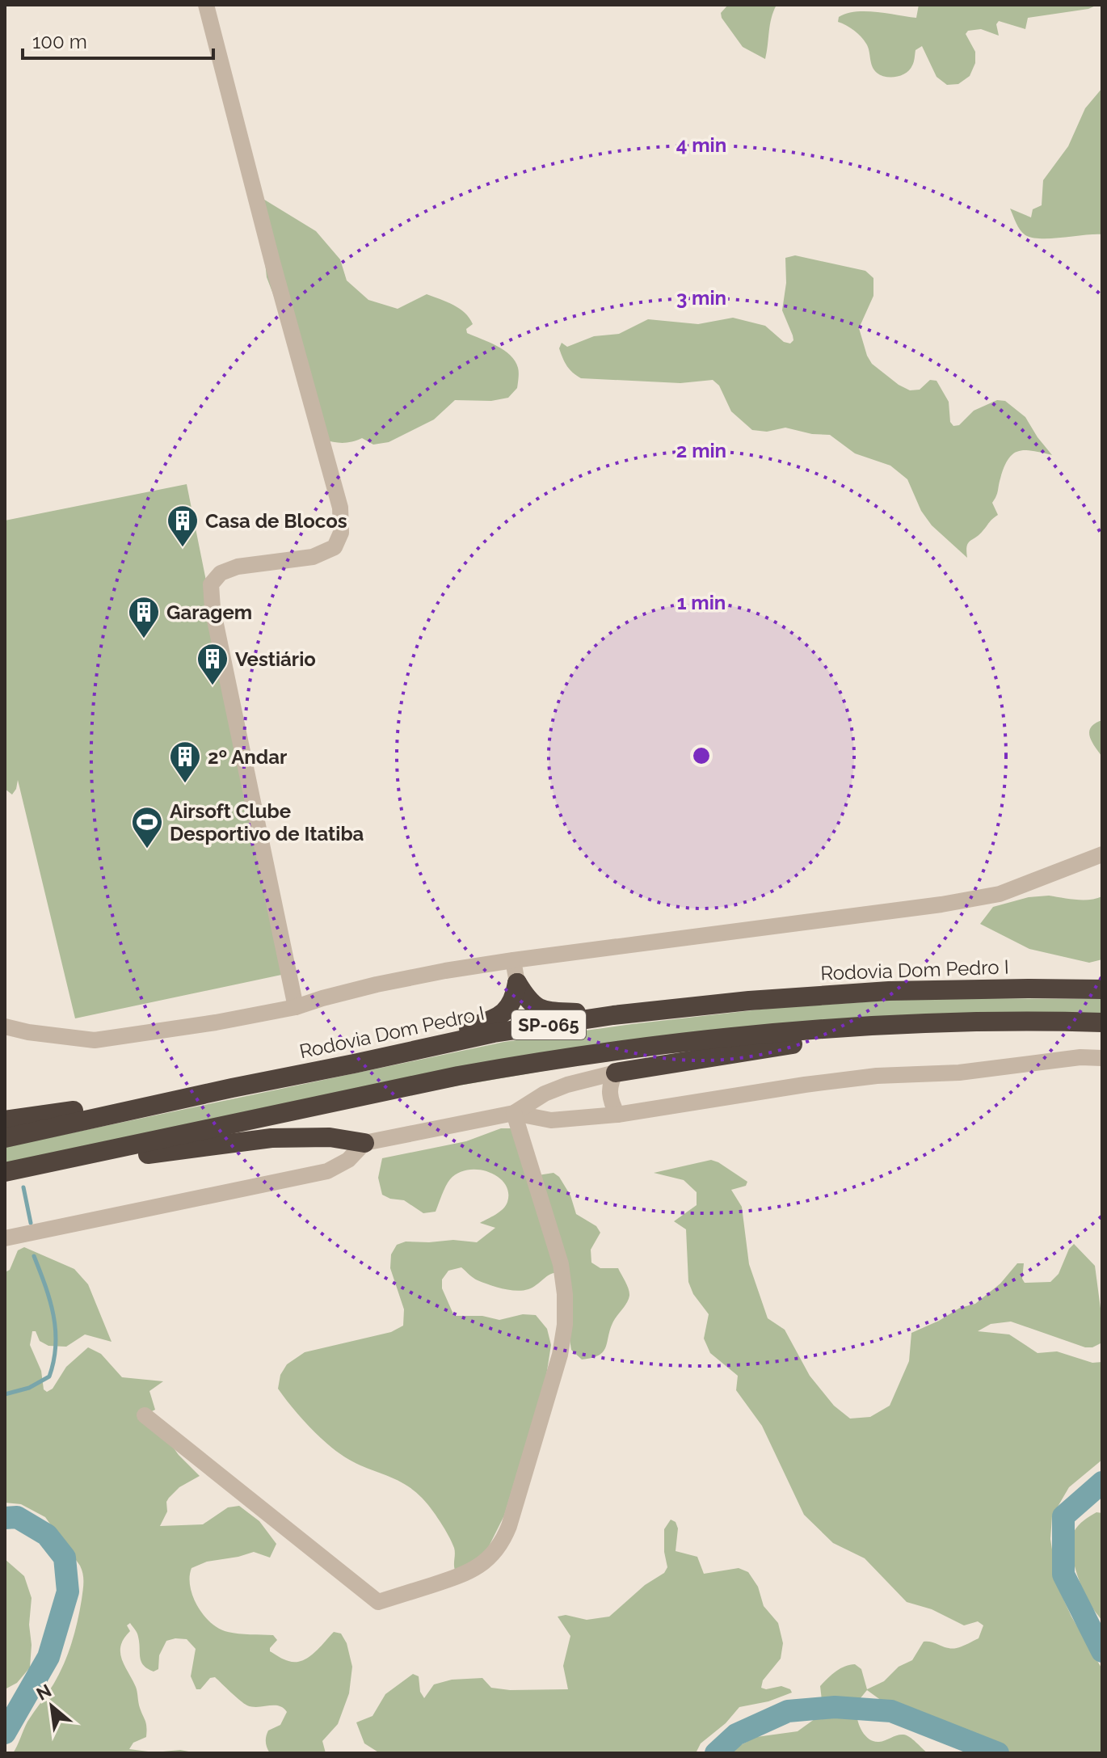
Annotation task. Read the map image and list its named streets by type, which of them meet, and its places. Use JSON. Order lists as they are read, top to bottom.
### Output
{
  "streets": {
    "highway": ["Rodovia Dom Pedro I", "SP-065"]
  },
  "places": {
    "building": [
      "Casa de Blocos",
      "Garagem",
      "Vestiário",
      "2º Andar"
    ],
    "sports": ["Airsoft Clube Desportivo de Itatiba"]
  },
  "scale_bar": "100 m",
  "north": "top left",
  "rings": [
    "4 min",
    "3 min",
    "2 min",
    "1 min"
  ]
}
